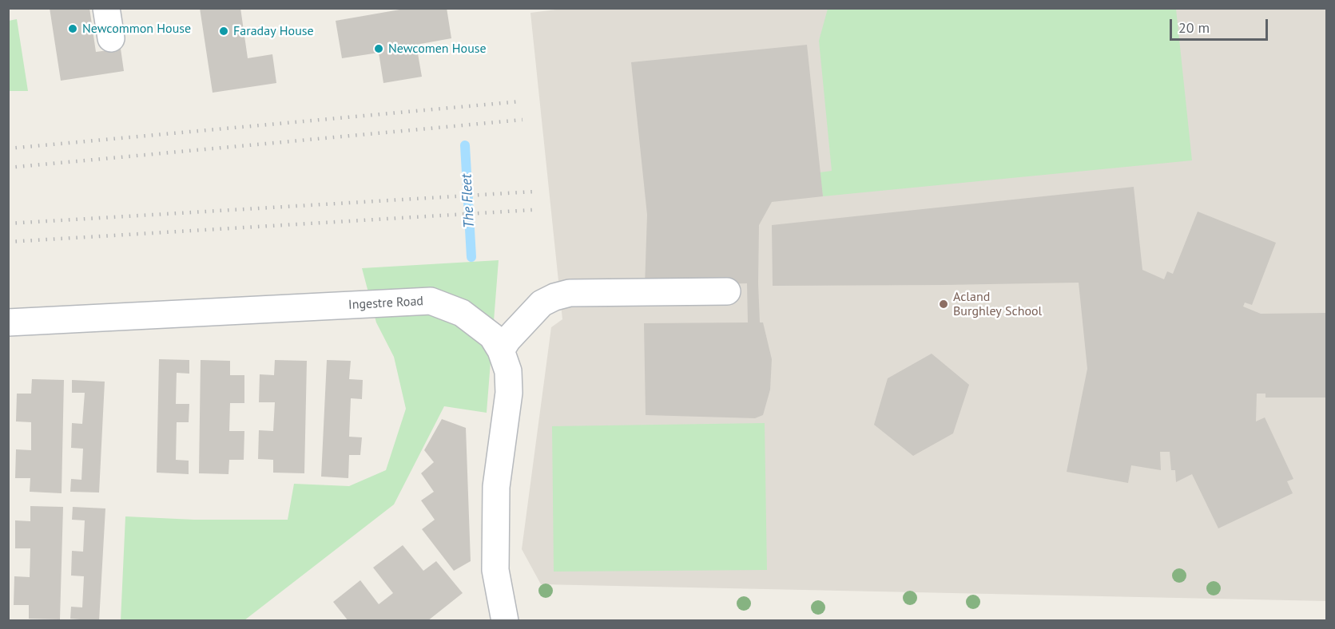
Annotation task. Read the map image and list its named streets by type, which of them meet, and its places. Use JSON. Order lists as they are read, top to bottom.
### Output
{
  "streets": {
    "street": ["Ingestre Road"]
  },
  "water": ["The Fleet"],
  "places": [
    "Newcommon House",
    "Faraday House",
    "Newcomen House",
    "Acland Burghley School"
  ],
  "scale_bar": "20 m"
}
